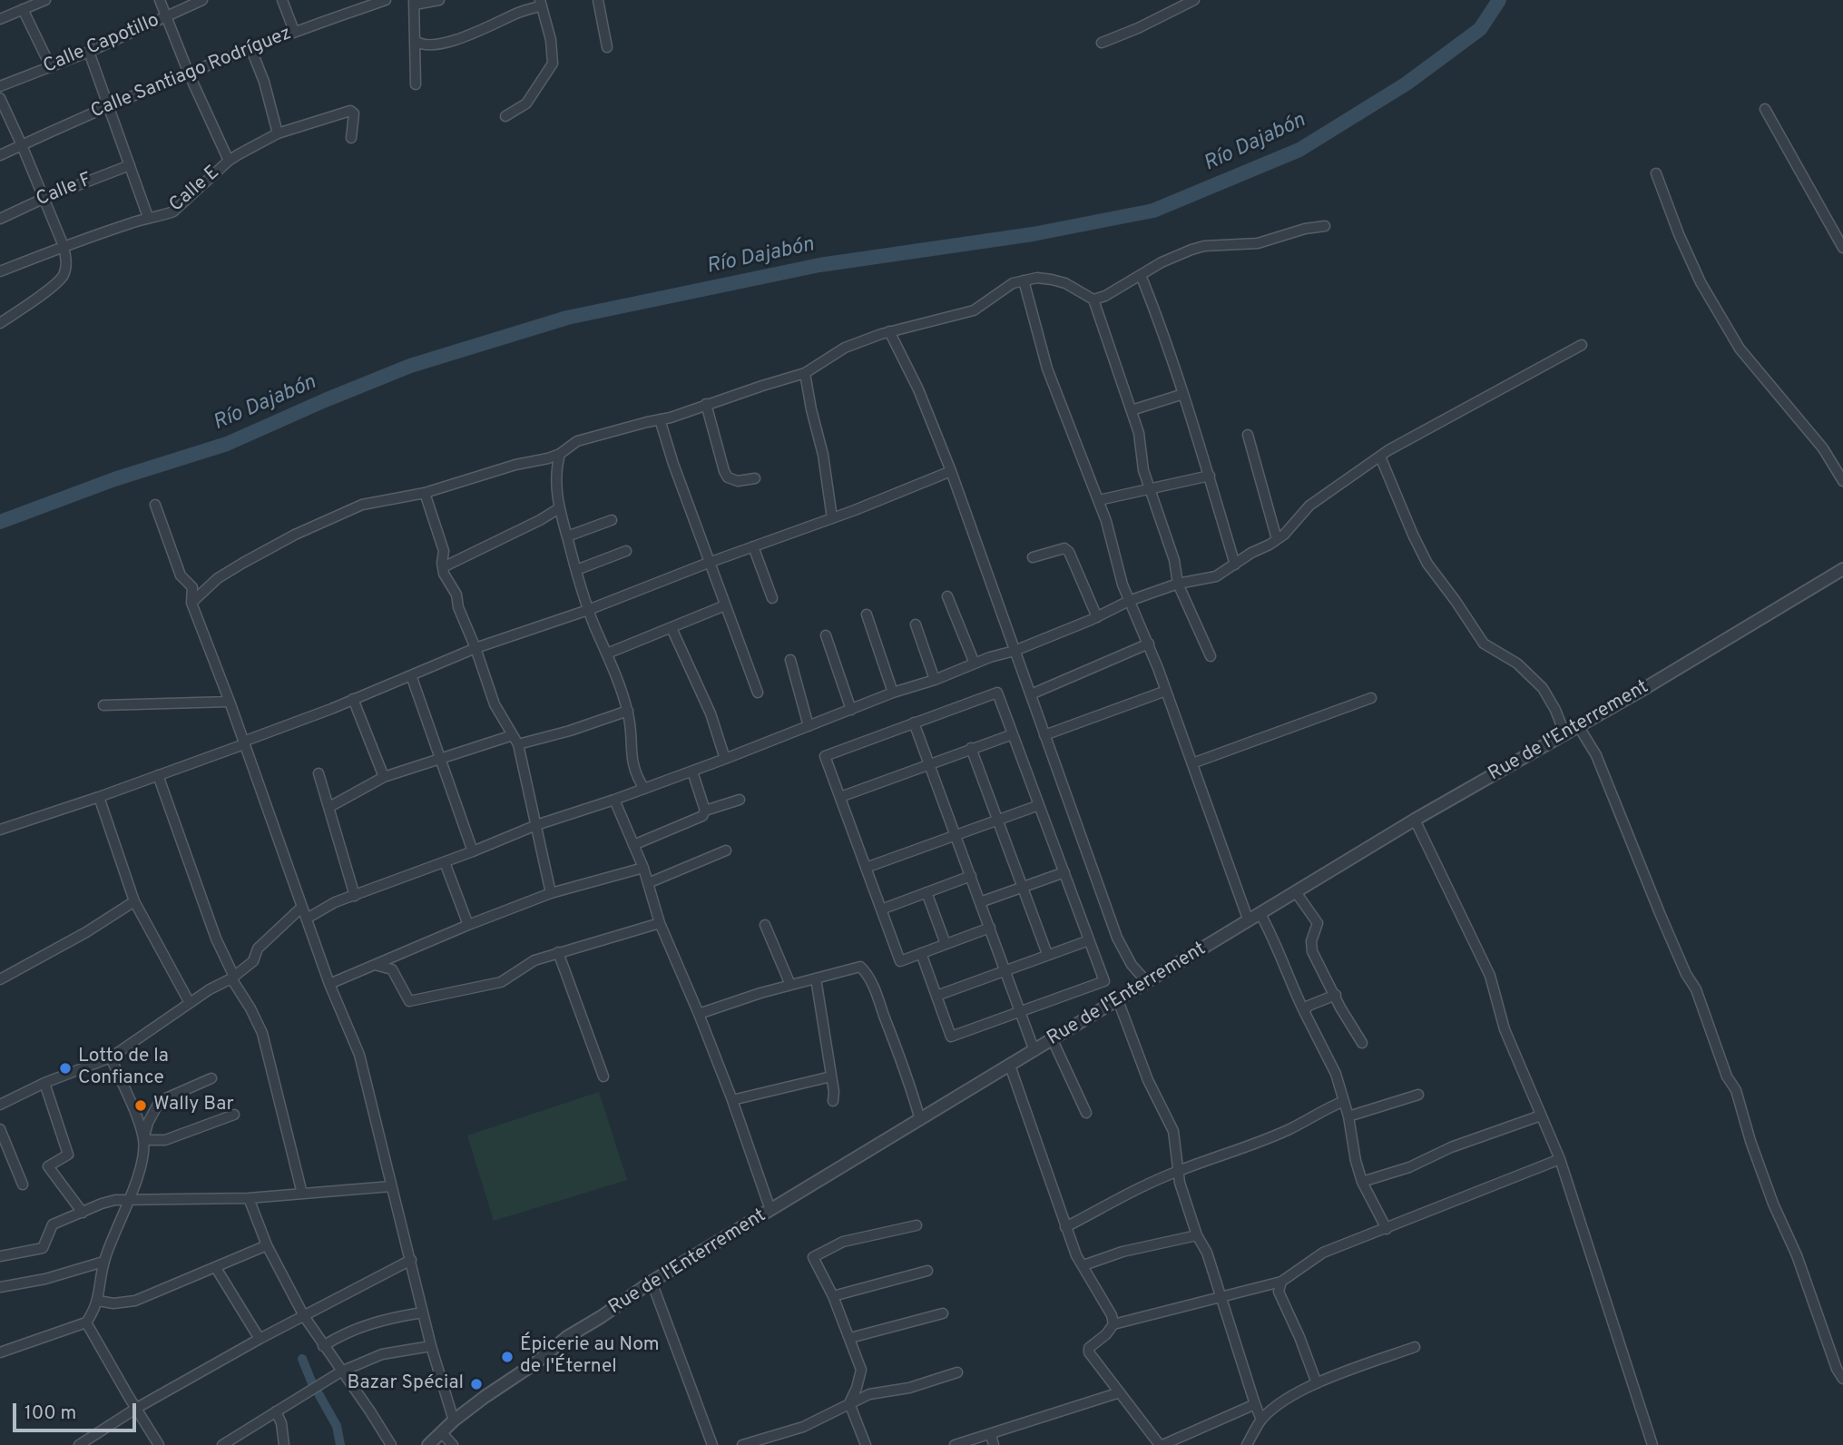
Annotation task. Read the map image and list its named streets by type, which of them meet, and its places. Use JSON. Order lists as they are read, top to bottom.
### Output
{
  "streets": {
    "street": [
      "Calle Capotillo",
      "Calle Santiago Rodríguez",
      "Calle E",
      "Calle F",
      "Rue de l'Enterrement"
    ]
  },
  "water": ["Río Dajabón"],
  "places": [
    "Lotto de la Confiance",
    "Wally Bar",
    "Épicerie au Nom de l'Éternel",
    "Bazar Spécial"
  ],
  "scale_bar": "100 m"
}
